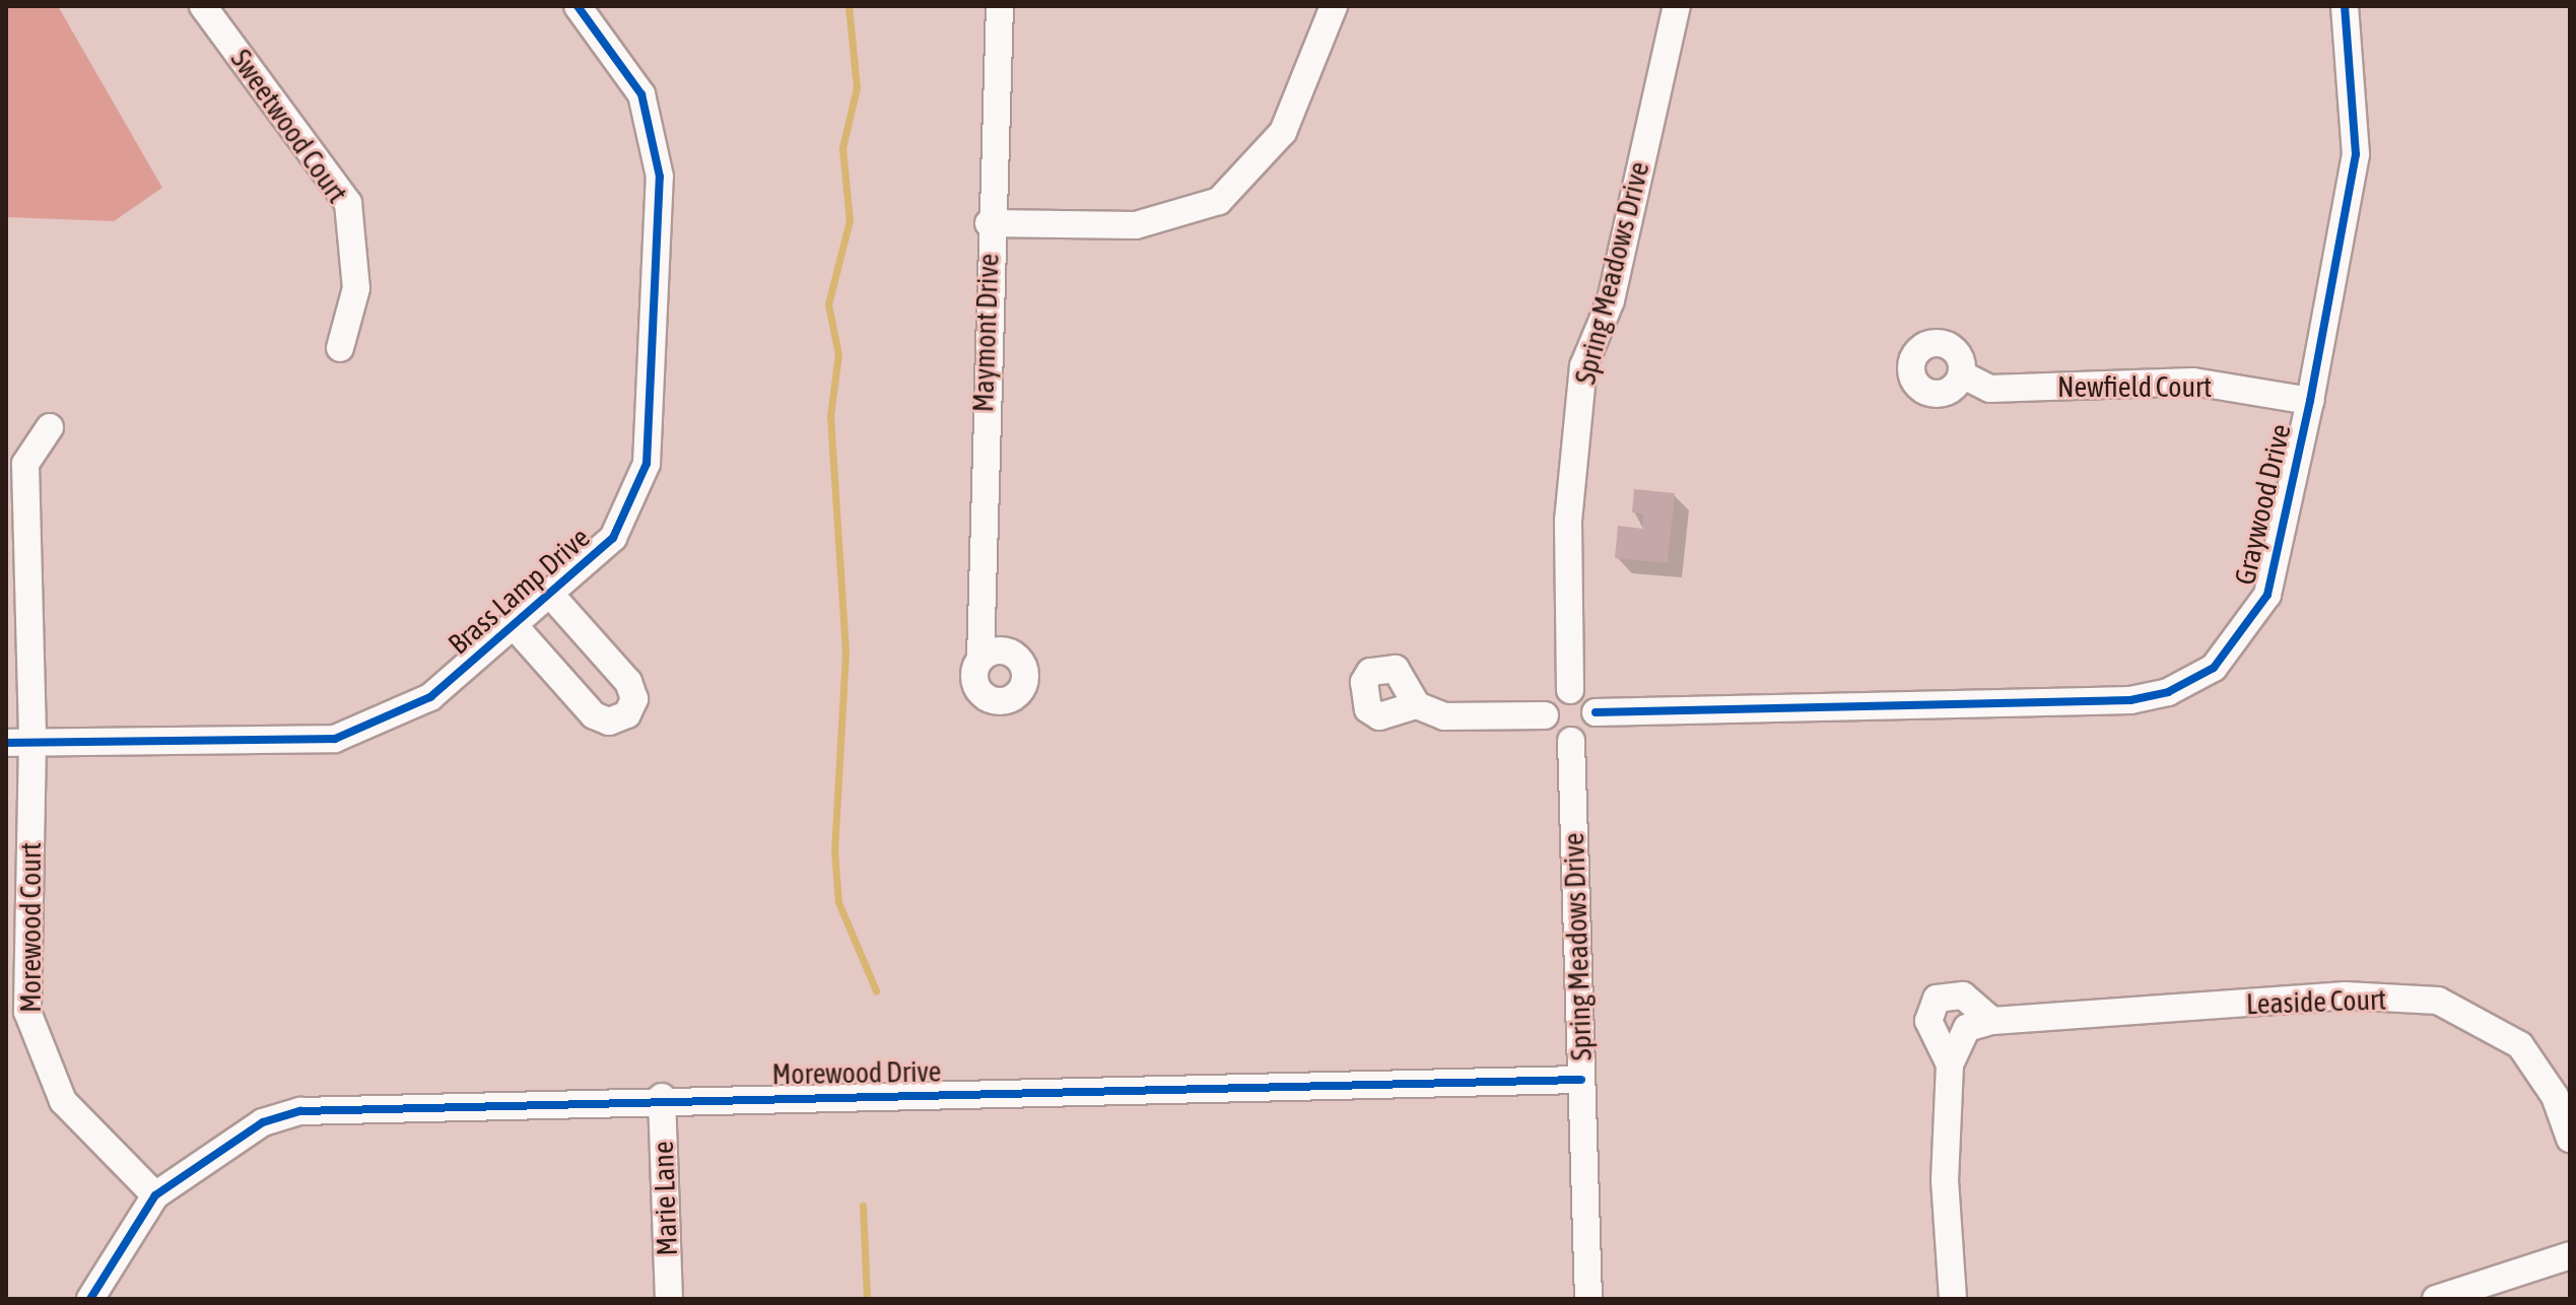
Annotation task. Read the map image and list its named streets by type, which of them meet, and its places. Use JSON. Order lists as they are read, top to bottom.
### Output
{
  "streets": {
    "street": [
      "Sweetwood Court",
      "Spring Meadows Drive",
      "Maymont Drive",
      "Newfield Court",
      "Graywood Drive",
      "Brass Lamp Drive",
      "Morewood Court",
      "Leaside Court",
      "Morewood Drive",
      "Marie Lane"
    ]
  },
  "crossings": [
    ["Spring Meadows Drive", "Graywood Drive"],
    ["Spring Meadows Drive", "Morewood Drive"],
    ["Newfield Court", "Graywood Drive"],
    ["Brass Lamp Drive", "Morewood Court"],
    ["Morewood Court", "Morewood Drive"],
    ["Morewood Drive", "Marie Lane"]
  ]
}
